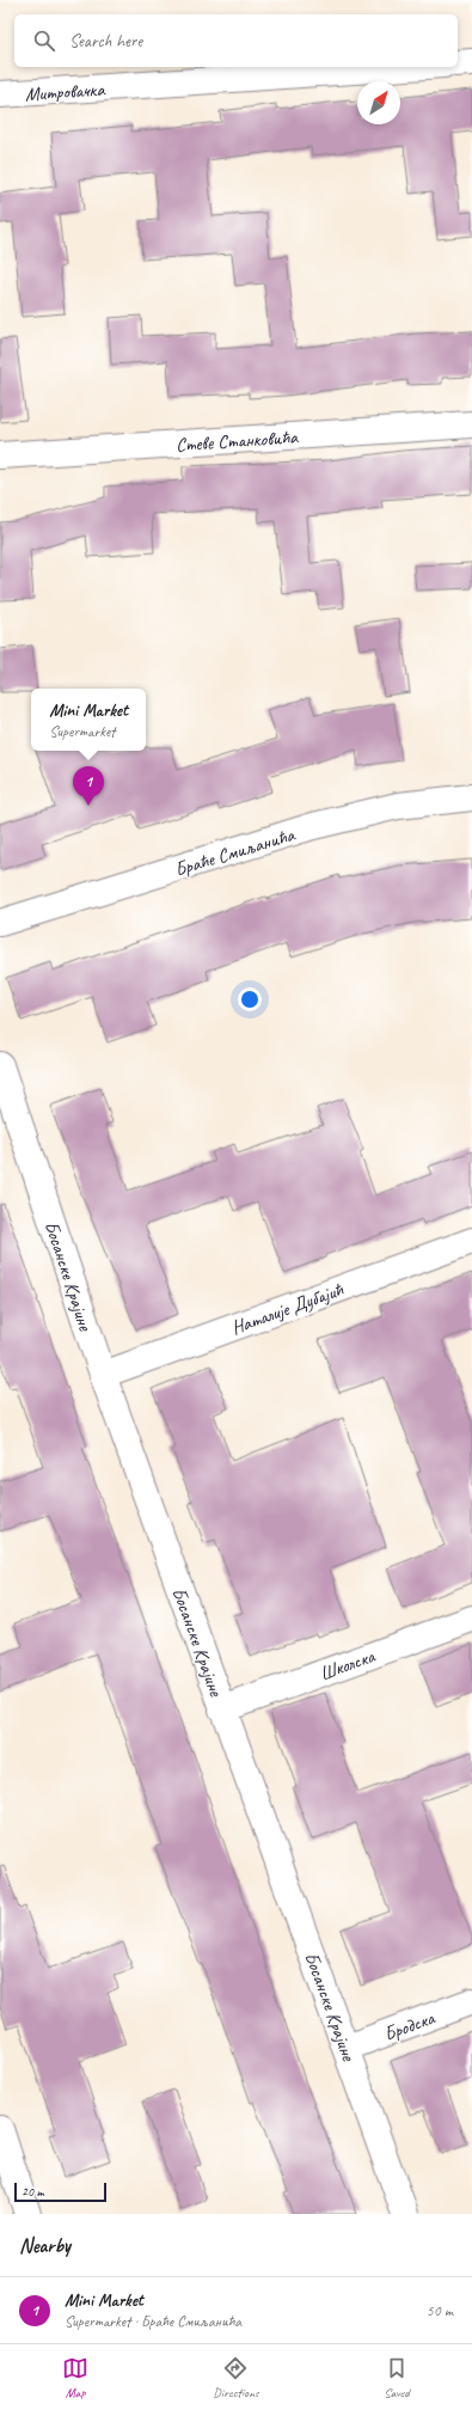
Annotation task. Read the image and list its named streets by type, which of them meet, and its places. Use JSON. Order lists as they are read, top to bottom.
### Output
{
  "streets": {
    "street": [
      "Митровачка",
      "Стеве Станковића",
      "Браће Смиљанића",
      "Босанске Крајине",
      "Наталије Дубајић",
      "Школска",
      "Бродска"
    ]
  },
  "crossings": [
    ["Босанске Крајине", "Наталије Дубајић"],
    ["Босанске Крајине", "Школска"],
    ["Босанске Крајине", "Бродска"]
  ],
  "scale_bar": "20 m",
  "north": "top right",
  "page": {
    "search": "Search here",
    "popup": ["Mini Market", "Supermarket"],
    "pins": "1",
    "scale": "20 m",
    "heading": "Nearby",
    "list": [
      {
        "mark": "1",
        "name": "Mini Market",
        "note": "Supermarket · Браће Смиљанића",
        "value": "50 m"
      }
    ],
    "nav": ["Map", "Directions", "Saved"]
  }
}
